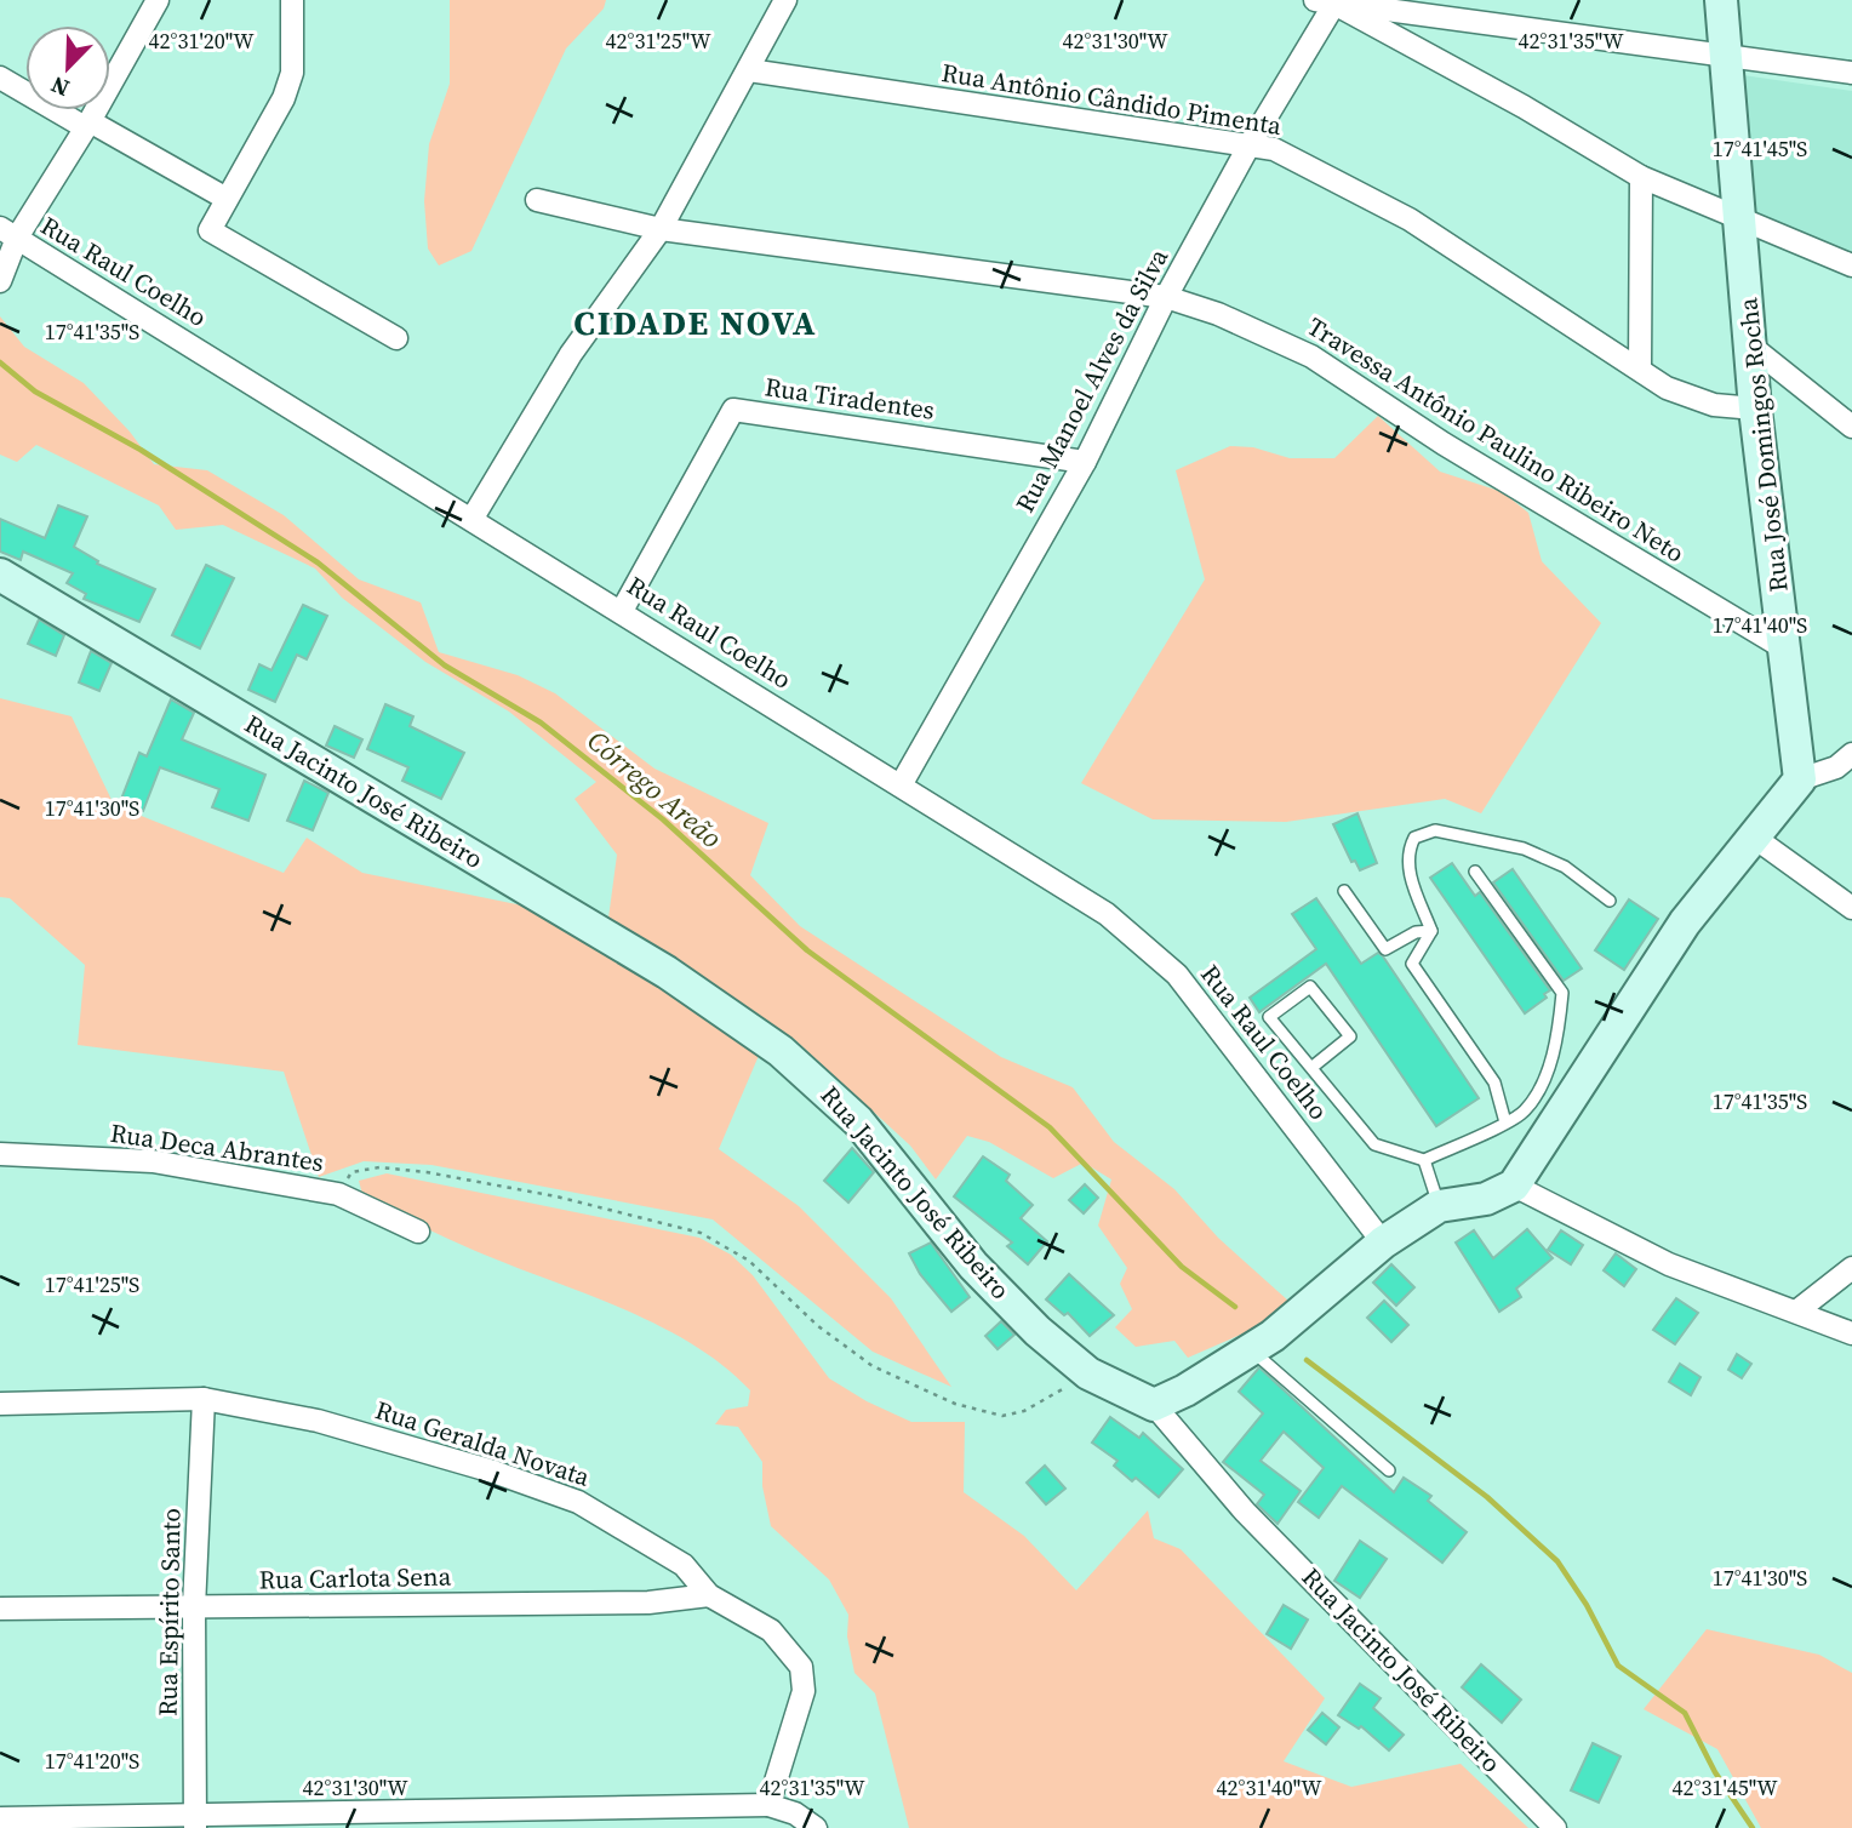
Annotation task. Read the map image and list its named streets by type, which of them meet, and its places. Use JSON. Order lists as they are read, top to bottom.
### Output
{
  "streets": {
    "street": [
      "Rua Antônio Cândido Pimenta",
      "Rua Raul Coelho",
      "Rua Manoel Alves da Silva",
      "Rua Tiradentes",
      "Travessa Antônio Paulino Ribeiro Neto",
      "Rua José Domingos Rocha",
      "Rua Jacinto José Ribeiro",
      "Rua Deca Abrantes",
      "Rua Geralda Novata",
      "Rua Carlota Sena",
      "Rua Espírito Santo"
    ]
  },
  "crossings": [
    ["Rua Antônio Cândido Pimenta", "Rua Manoel Alves da Silva"],
    ["Rua Antônio Cândido Pimenta", "Rua José Domingos Rocha"],
    ["Rua Raul Coelho", "Rua Manoel Alves da Silva"],
    ["Rua Raul Coelho", "Rua Tiradentes"],
    ["Rua Manoel Alves da Silva", "Rua Tiradentes"],
    ["Rua Manoel Alves da Silva", "Travessa Antônio Paulino Ribeiro Neto"],
    ["Travessa Antônio Paulino Ribeiro Neto", "Rua José Domingos Rocha"],
    ["Rua Geralda Novata", "Rua Carlota Sena"],
    ["Rua Geralda Novata", "Rua Espírito Santo"],
    ["Rua Carlota Sena", "Rua Espírito Santo"]
  ],
  "districts": ["CIDADE NOVA"],
  "water": ["Córrego Areão"],
  "north": "bottom left",
  "coordinates": [
    "42°31'20\"W",
    "42°31'25\"W",
    "42°31'35\"W",
    "42°31'30\"W",
    "17°41'45\"S",
    "17°41'35\"S",
    "17°41'40\"S",
    "17°41'30\"S",
    "17°41'25\"S",
    "17°41'20\"S",
    "42°31'40\"W",
    "42°31'45\"W"
  ]
}
